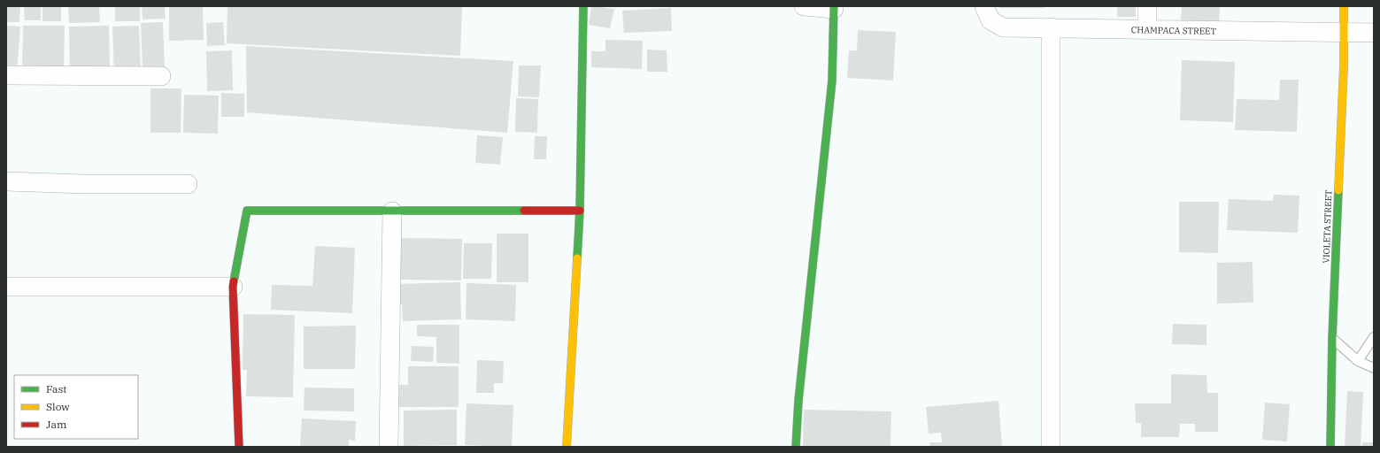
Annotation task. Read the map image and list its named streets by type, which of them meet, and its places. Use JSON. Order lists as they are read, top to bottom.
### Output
{
  "streets": {
    "street": ["CHAMPACA STREET", "VIOLETA STREET"]
  },
  "crossings": [
    ["CHAMPACA STREET", "VIOLETA STREET"]
  ],
  "legend": ["Fast", "Slow", "Jam"]
}
